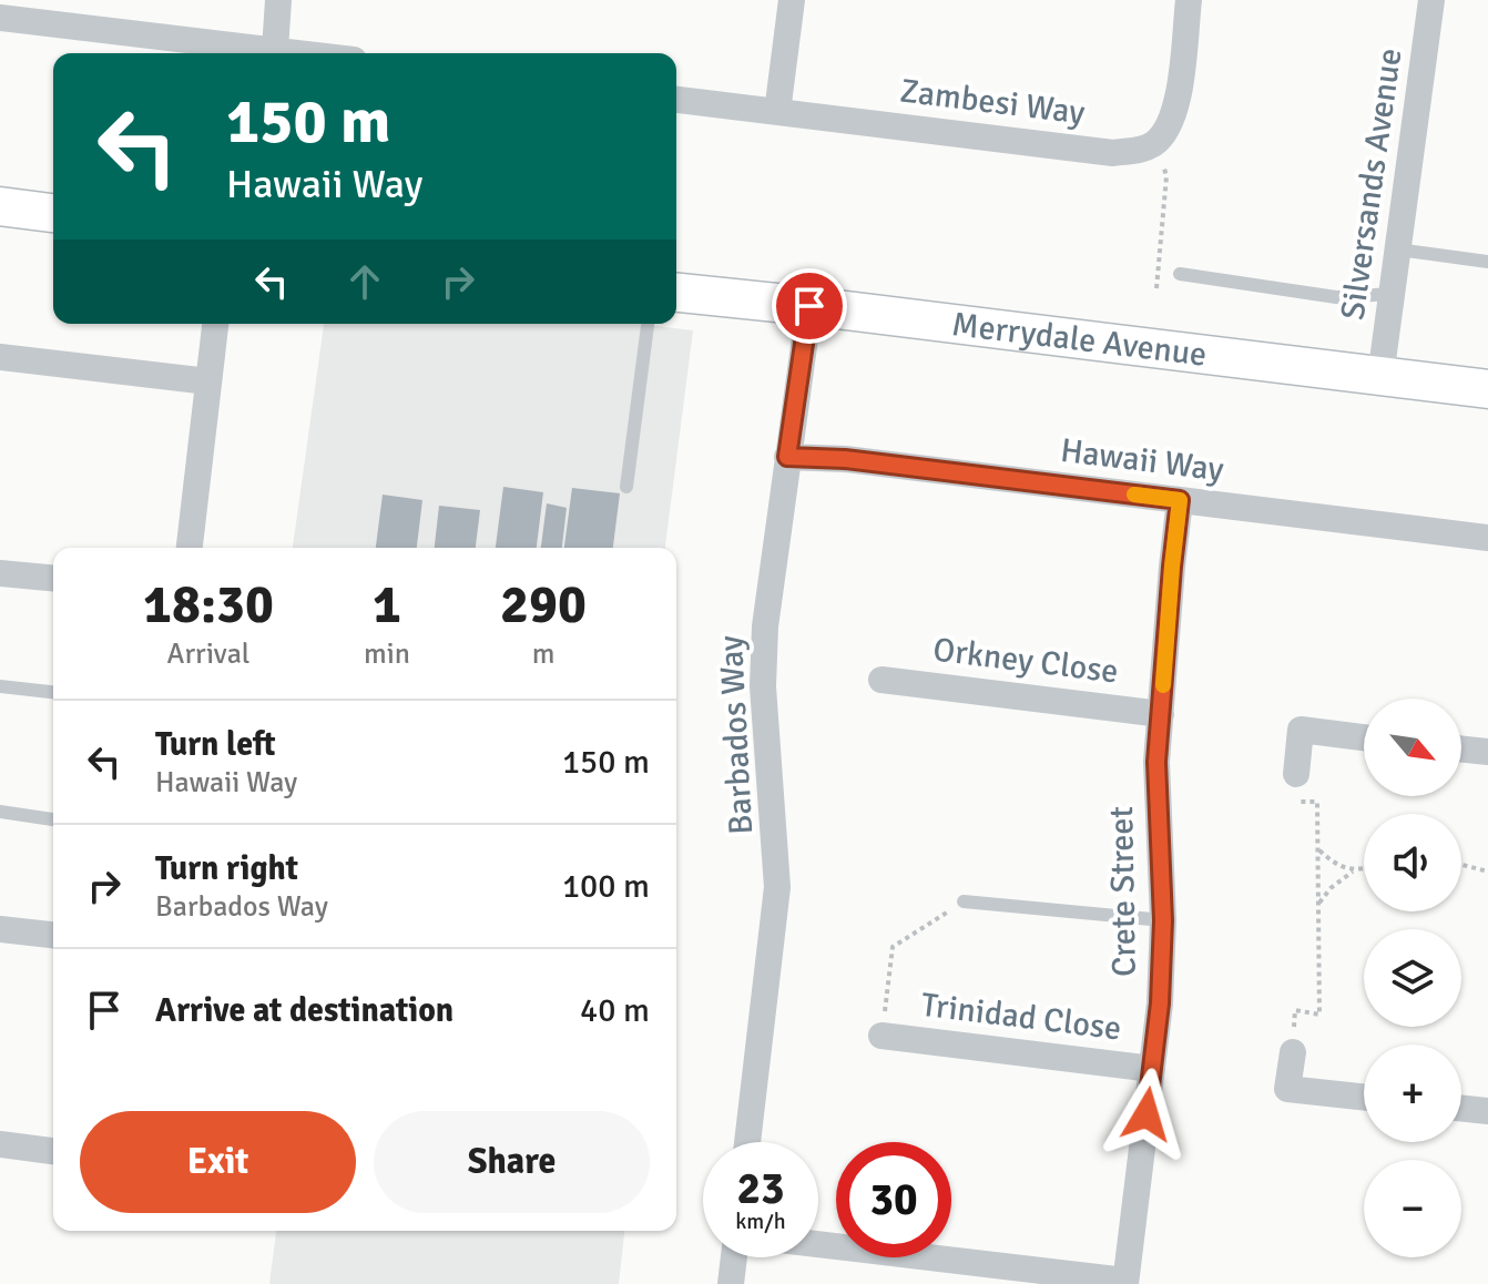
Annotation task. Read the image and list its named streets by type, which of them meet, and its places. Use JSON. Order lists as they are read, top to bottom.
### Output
{
  "streets": {
    "street": [
      "Zambesi Way",
      "Silversands Avenue",
      "Merrydale Avenue",
      "Hawaii Way",
      "Orkney Close",
      "Barbados Way",
      "Crete Street",
      "Trinidad Close"
    ]
  },
  "crossings": [
    ["Silversands Avenue", "Merrydale Avenue"],
    ["Merrydale Avenue", "Barbados Way"],
    ["Hawaii Way", "Barbados Way"],
    ["Hawaii Way", "Crete Street"],
    ["Orkney Close", "Crete Street"],
    ["Crete Street", "Trinidad Close"]
  ],
  "north": "bottom right",
  "page": {
    "turn": ["150 m", "Hawaii Way"],
    "eta": [
      "18:30",
      "Arrival",
      "1",
      "min",
      "290",
      "m"
    ],
    "map_buttons": ["+", "−"],
    "list": [
      {
        "name": "Turn left",
        "note": "Hawaii Way",
        "value": "150 m"
      },
      {
        "name": "Turn right",
        "note": "Barbados Way",
        "value": "100 m"
      },
      {
        "name": "Arrive at destination",
        "value": "40 m"
      }
    ],
    "buttons": ["Exit", "Share"],
    "speed": "23 km/h",
    "limit": "30"
  }
}
